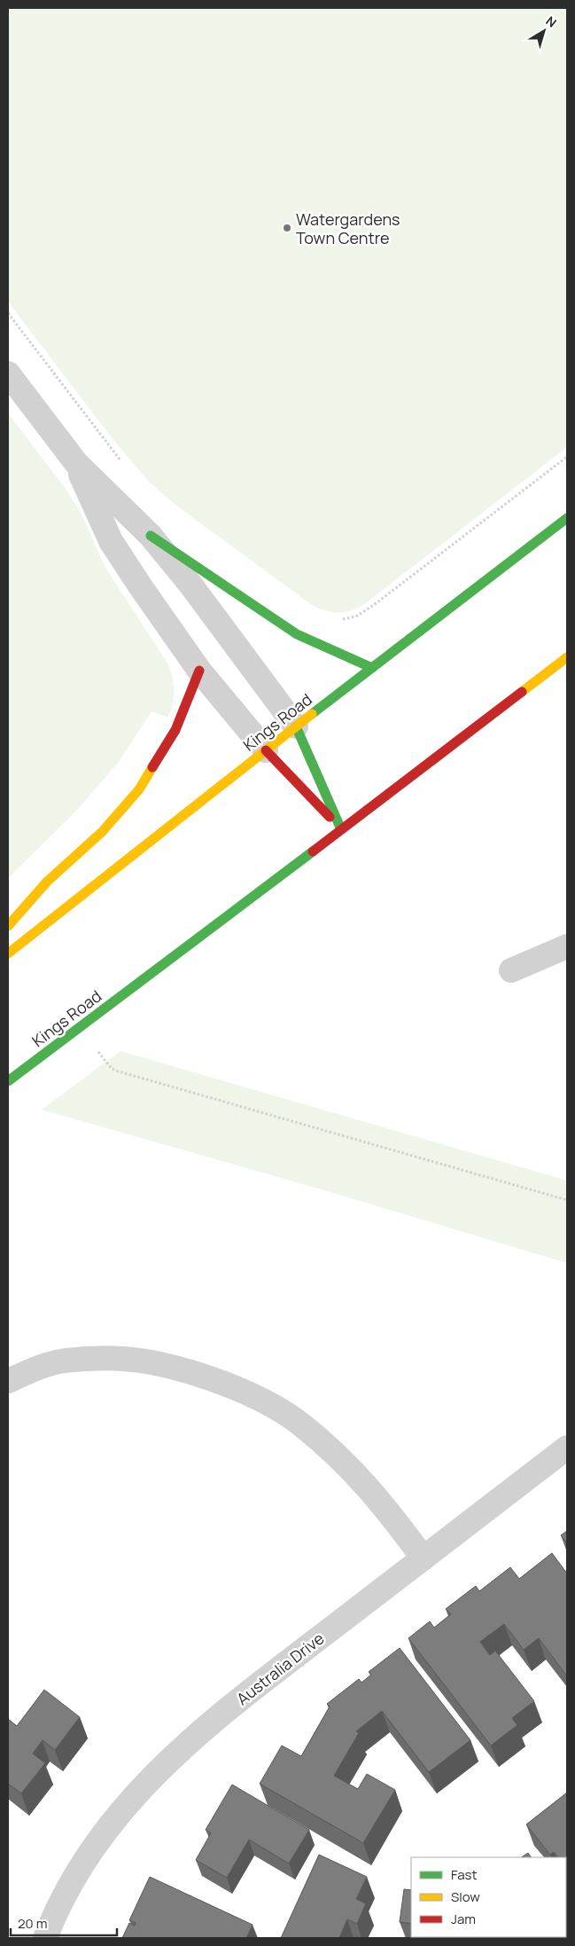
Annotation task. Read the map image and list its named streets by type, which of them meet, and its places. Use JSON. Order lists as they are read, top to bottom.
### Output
{
  "streets": {
    "main road": ["Kings Road"],
    "street": ["Australia Drive"]
  },
  "places": ["Watergardens Town Centre"],
  "legend": ["Fast", "Slow", "Jam"],
  "scale_bar": "20 m",
  "north": "top right"
}
